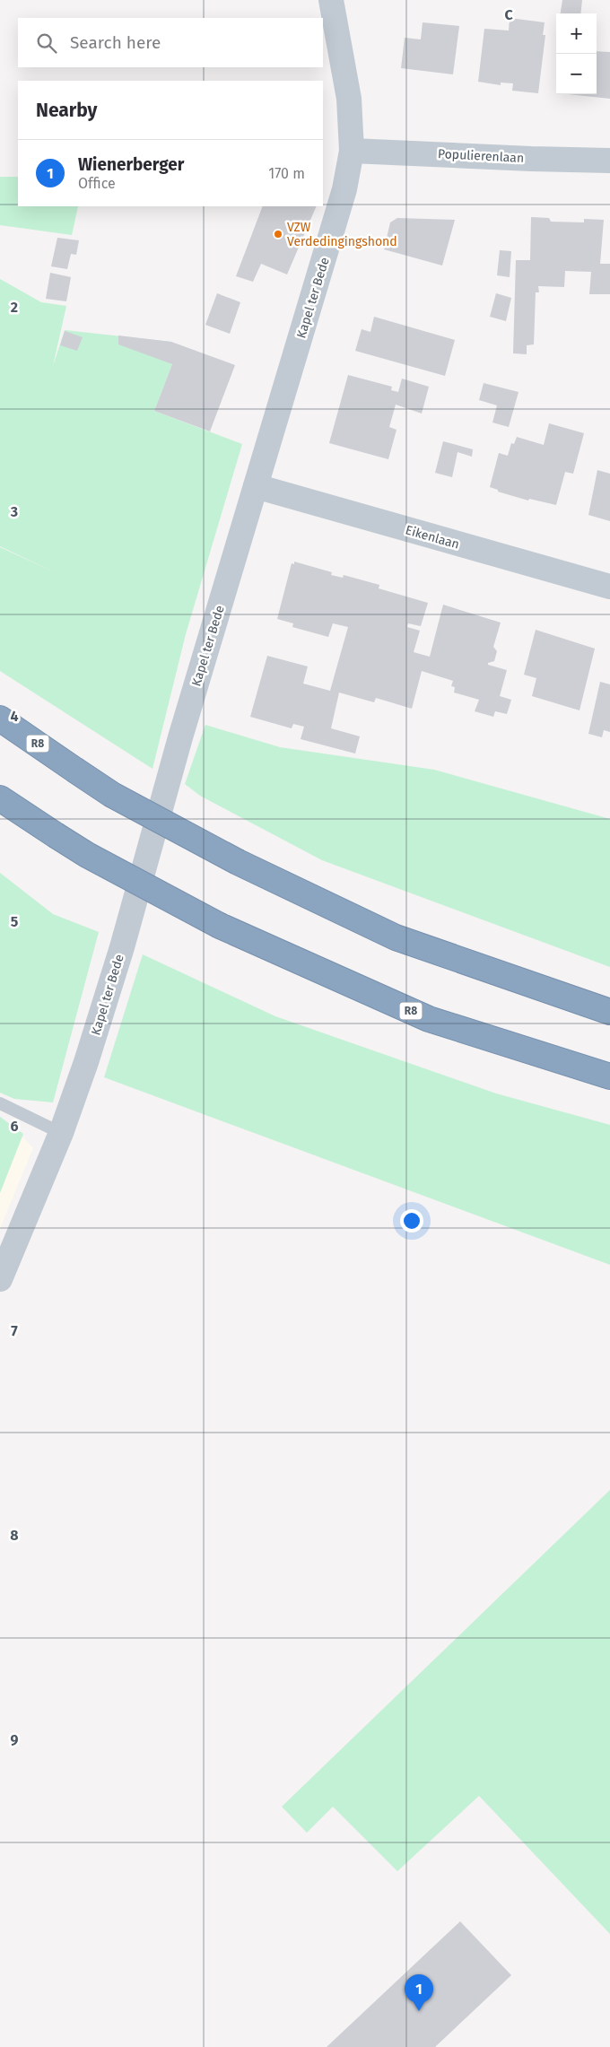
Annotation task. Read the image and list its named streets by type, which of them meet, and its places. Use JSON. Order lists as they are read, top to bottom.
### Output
{
  "streets": {
    "highway": ["R8"],
    "street": ["Populierenlaan", "Kapel ter Bede", "Eikenlaan"]
  },
  "crossings": [
    ["Populierenlaan", "Kapel ter Bede"],
    ["Kapel ter Bede", "Eikenlaan"]
  ],
  "places": ["VZW Verdedingingshond"],
  "page": {
    "map_buttons": ["+", "−"],
    "search": "Search here",
    "heading": "Nearby",
    "list": [
      {
        "mark": "1",
        "name": "Wienerberger",
        "note": "Office",
        "value": "170 m"
      }
    ],
    "pins": "1"
  },
  "grid": {
    "columns": ["C"],
    "rows": [
      "2",
      "3",
      "4",
      "5",
      "6",
      "7",
      "8",
      "9"
    ]
  }
}
